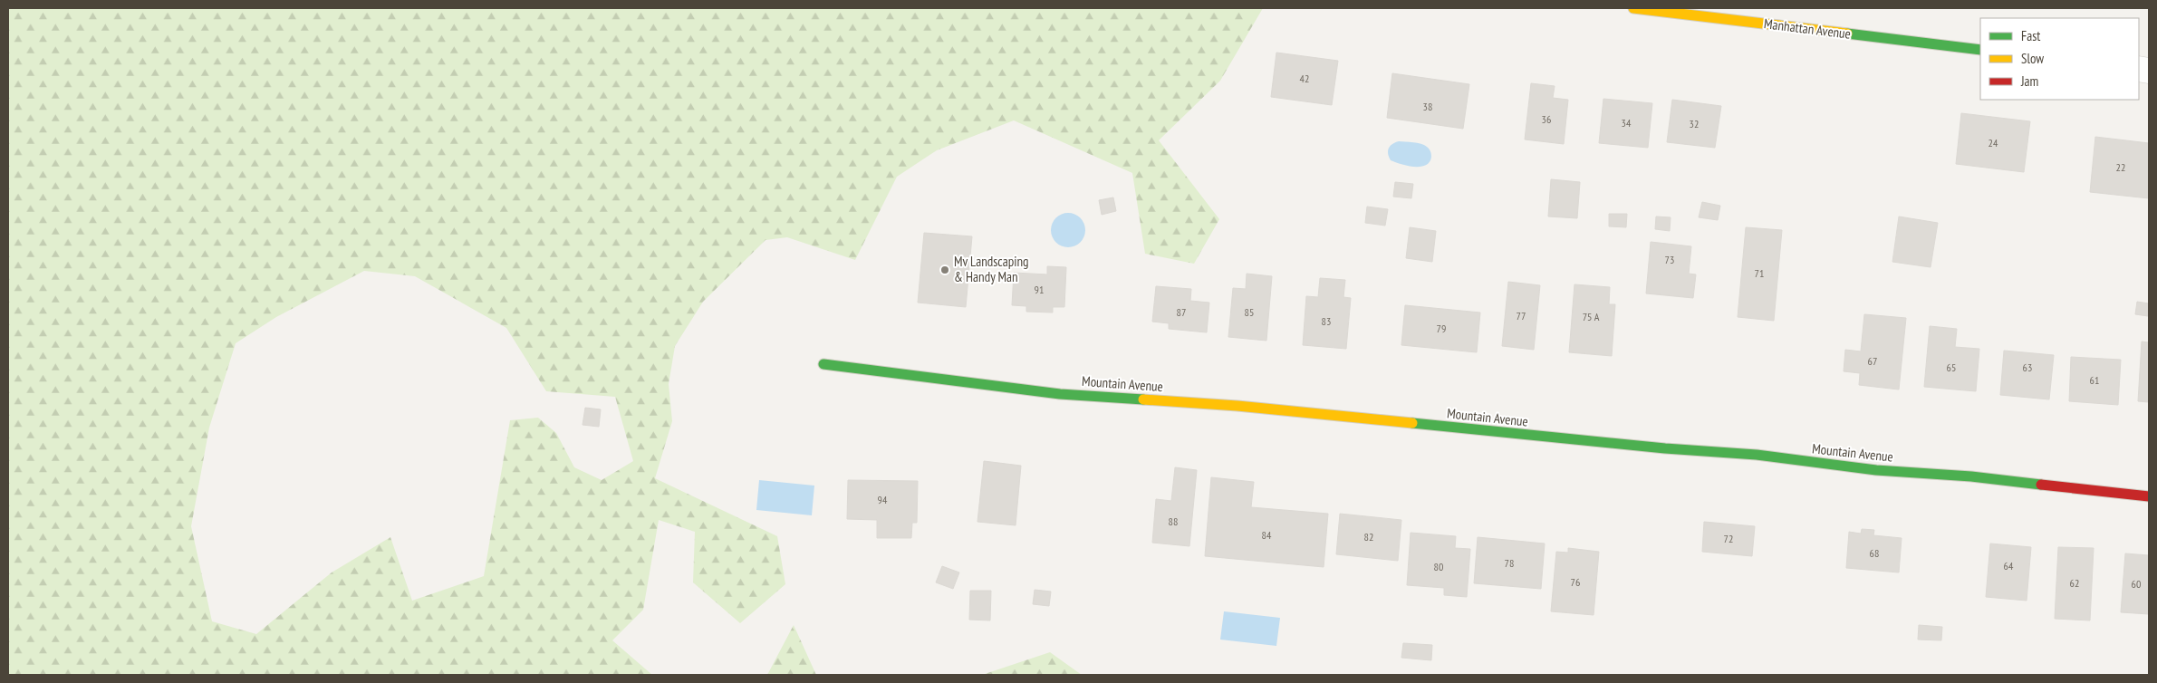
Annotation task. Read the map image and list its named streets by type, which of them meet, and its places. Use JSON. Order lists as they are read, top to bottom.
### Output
{
  "streets": {
    "street": ["Manhattan Avenue", "Mountain Avenue"]
  },
  "places": ["Mv Landscaping & Handy Man"],
  "house_numbers": [
    "42",
    "38",
    "36",
    "34",
    "32",
    "24",
    "22",
    "73",
    "71",
    "91",
    "87",
    "85",
    "77",
    "75 A",
    "83",
    "79",
    "67",
    "65",
    "63",
    "61",
    "94",
    "88",
    "84",
    "82",
    "72",
    "68",
    "78",
    "64",
    "80",
    "76",
    "62",
    "60"
  ],
  "legend": ["Fast", "Slow", "Jam"]
}
